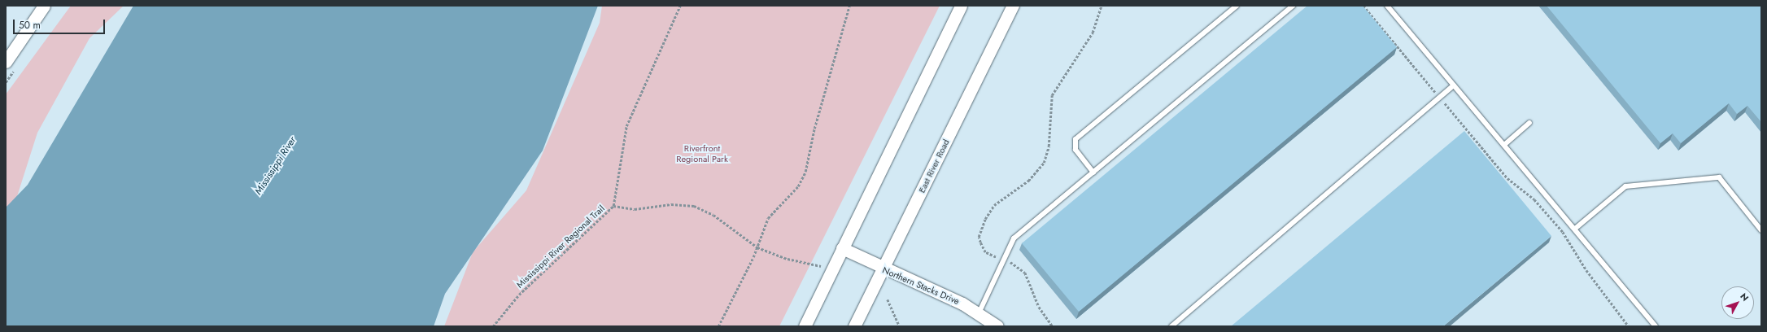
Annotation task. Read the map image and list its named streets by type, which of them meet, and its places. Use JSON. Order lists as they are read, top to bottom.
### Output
{
  "streets": {
    "street": ["East River Road", "Northern Stacks Drive"],
    "path": ["Mississippi River Regional Trail"]
  },
  "crossings": [
    ["East River Road", "Northern Stacks Drive"]
  ],
  "water": ["Mississippi River"],
  "parks": ["Riverfront Regional Park"],
  "scale_bar": "50 m",
  "north": "top right"
}
